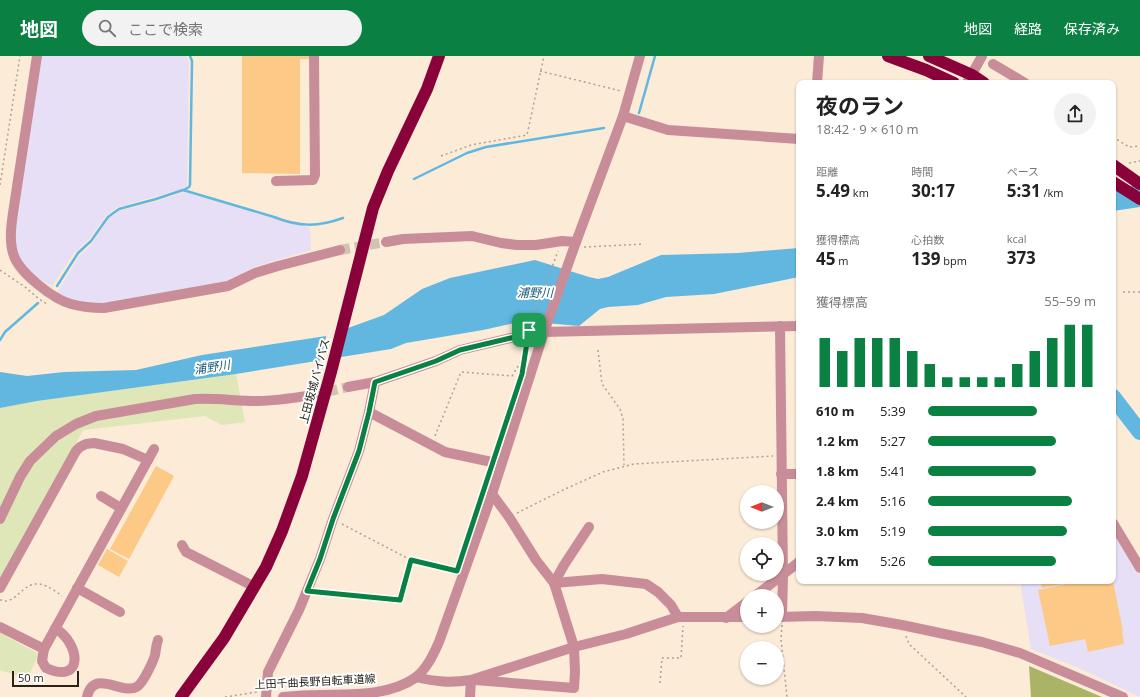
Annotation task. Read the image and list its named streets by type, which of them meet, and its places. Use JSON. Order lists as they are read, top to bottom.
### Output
{
  "streets": {
    "highway": ["上田坂城バイパス"],
    "path": ["上田千曲長野自転車道線"]
  },
  "water": ["浦野川"],
  "scale_bar": "50 m",
  "north": "left",
  "page": {
    "header": "地図",
    "search": "ここで検索",
    "nav": ["地図", "経路", "保存済み"],
    "heading": ["夜のラン", "18:42 · 9 × 610 m"],
    "stats": [
      ["距離", "5.49 km"],
      ["時間", "30:17"],
      ["ペース", "5:31 /km"],
      ["獲得標高", "45 m"],
      ["心拍数", "139 bpm"],
      ["kcal", "373"]
    ],
    "chart": ["獲得標高", "55–59 m"],
    "list": [
      {
        "name": "610 m",
        "note": "5:39"
      },
      {
        "name": "1.2 km",
        "note": "5:27"
      },
      {
        "name": "1.8 km",
        "note": "5:41"
      },
      {
        "name": "2.4 km",
        "note": "5:16"
      },
      {
        "name": "3.0 km",
        "note": "5:19"
      },
      {
        "name": "3.7 km",
        "note": "5:26"
      }
    ],
    "map_buttons": ["+", "−"],
    "scale": "50 m"
  }
}
